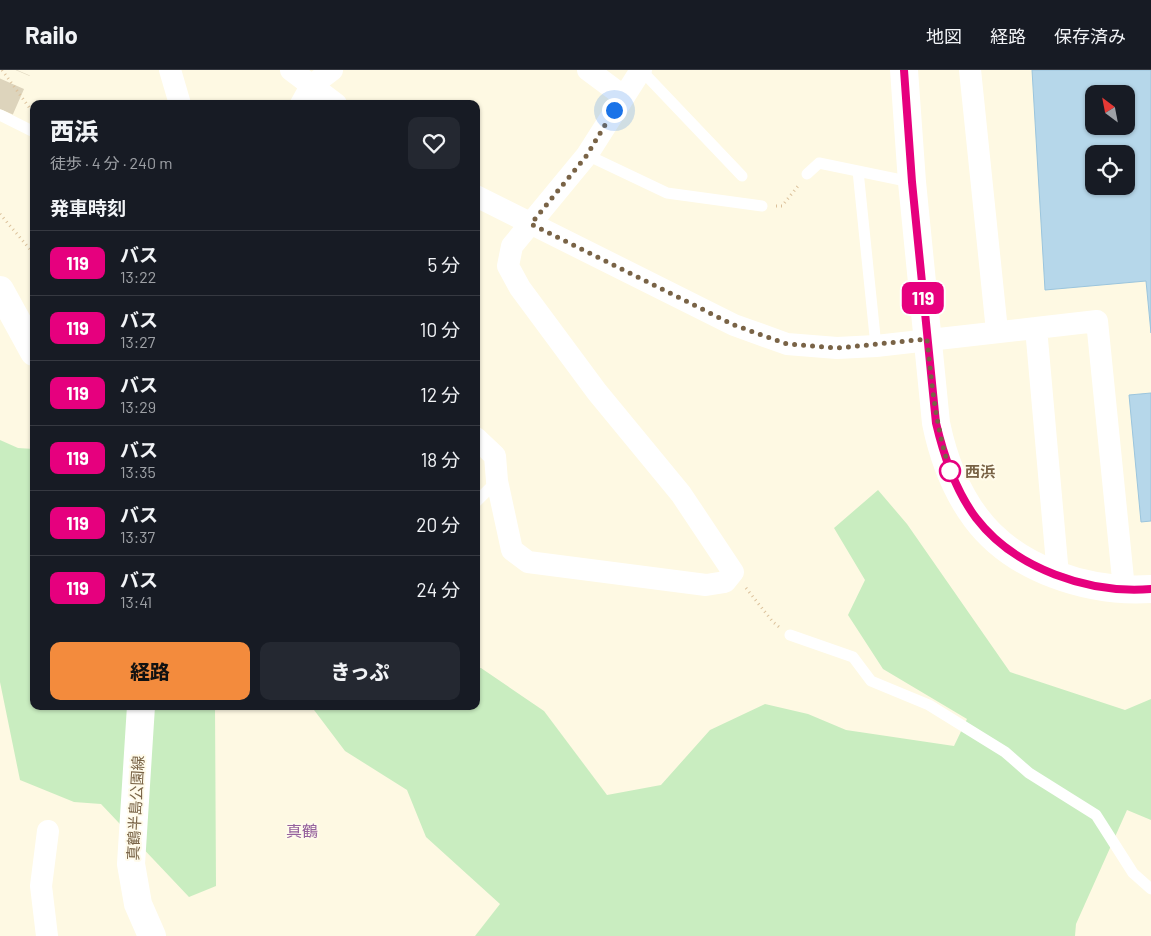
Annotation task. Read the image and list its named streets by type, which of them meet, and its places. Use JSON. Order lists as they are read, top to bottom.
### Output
{
  "streets": {
    "main road": ["真鶴半島公園線"]
  },
  "districts": ["真鶴"],
  "places": ["西浜"],
  "lines": ["bus line 119"],
  "north": "top left",
  "page": {
    "header": "Railo",
    "nav": ["地図", "経路", "保存済み"],
    "on_map": "119",
    "heading": [
      ["西浜", "徒歩 · 4 分 · 240 m"],
      "発車時刻"
    ],
    "list": [
      {
        "mark": "119",
        "name": "バス",
        "note": "13:22",
        "value": "5 分"
      },
      {
        "mark": "119",
        "name": "バス",
        "note": "13:27",
        "value": "10 分"
      },
      {
        "mark": "119",
        "name": "バス",
        "note": "13:29",
        "value": "12 分"
      },
      {
        "mark": "119",
        "name": "バス",
        "note": "13:35",
        "value": "18 分"
      },
      {
        "mark": "119",
        "name": "バス",
        "note": "13:37",
        "value": "20 分"
      },
      {
        "mark": "119",
        "name": "バス",
        "note": "13:41",
        "value": "24 分"
      }
    ],
    "buttons": ["経路", "きっぷ"]
  }
}
